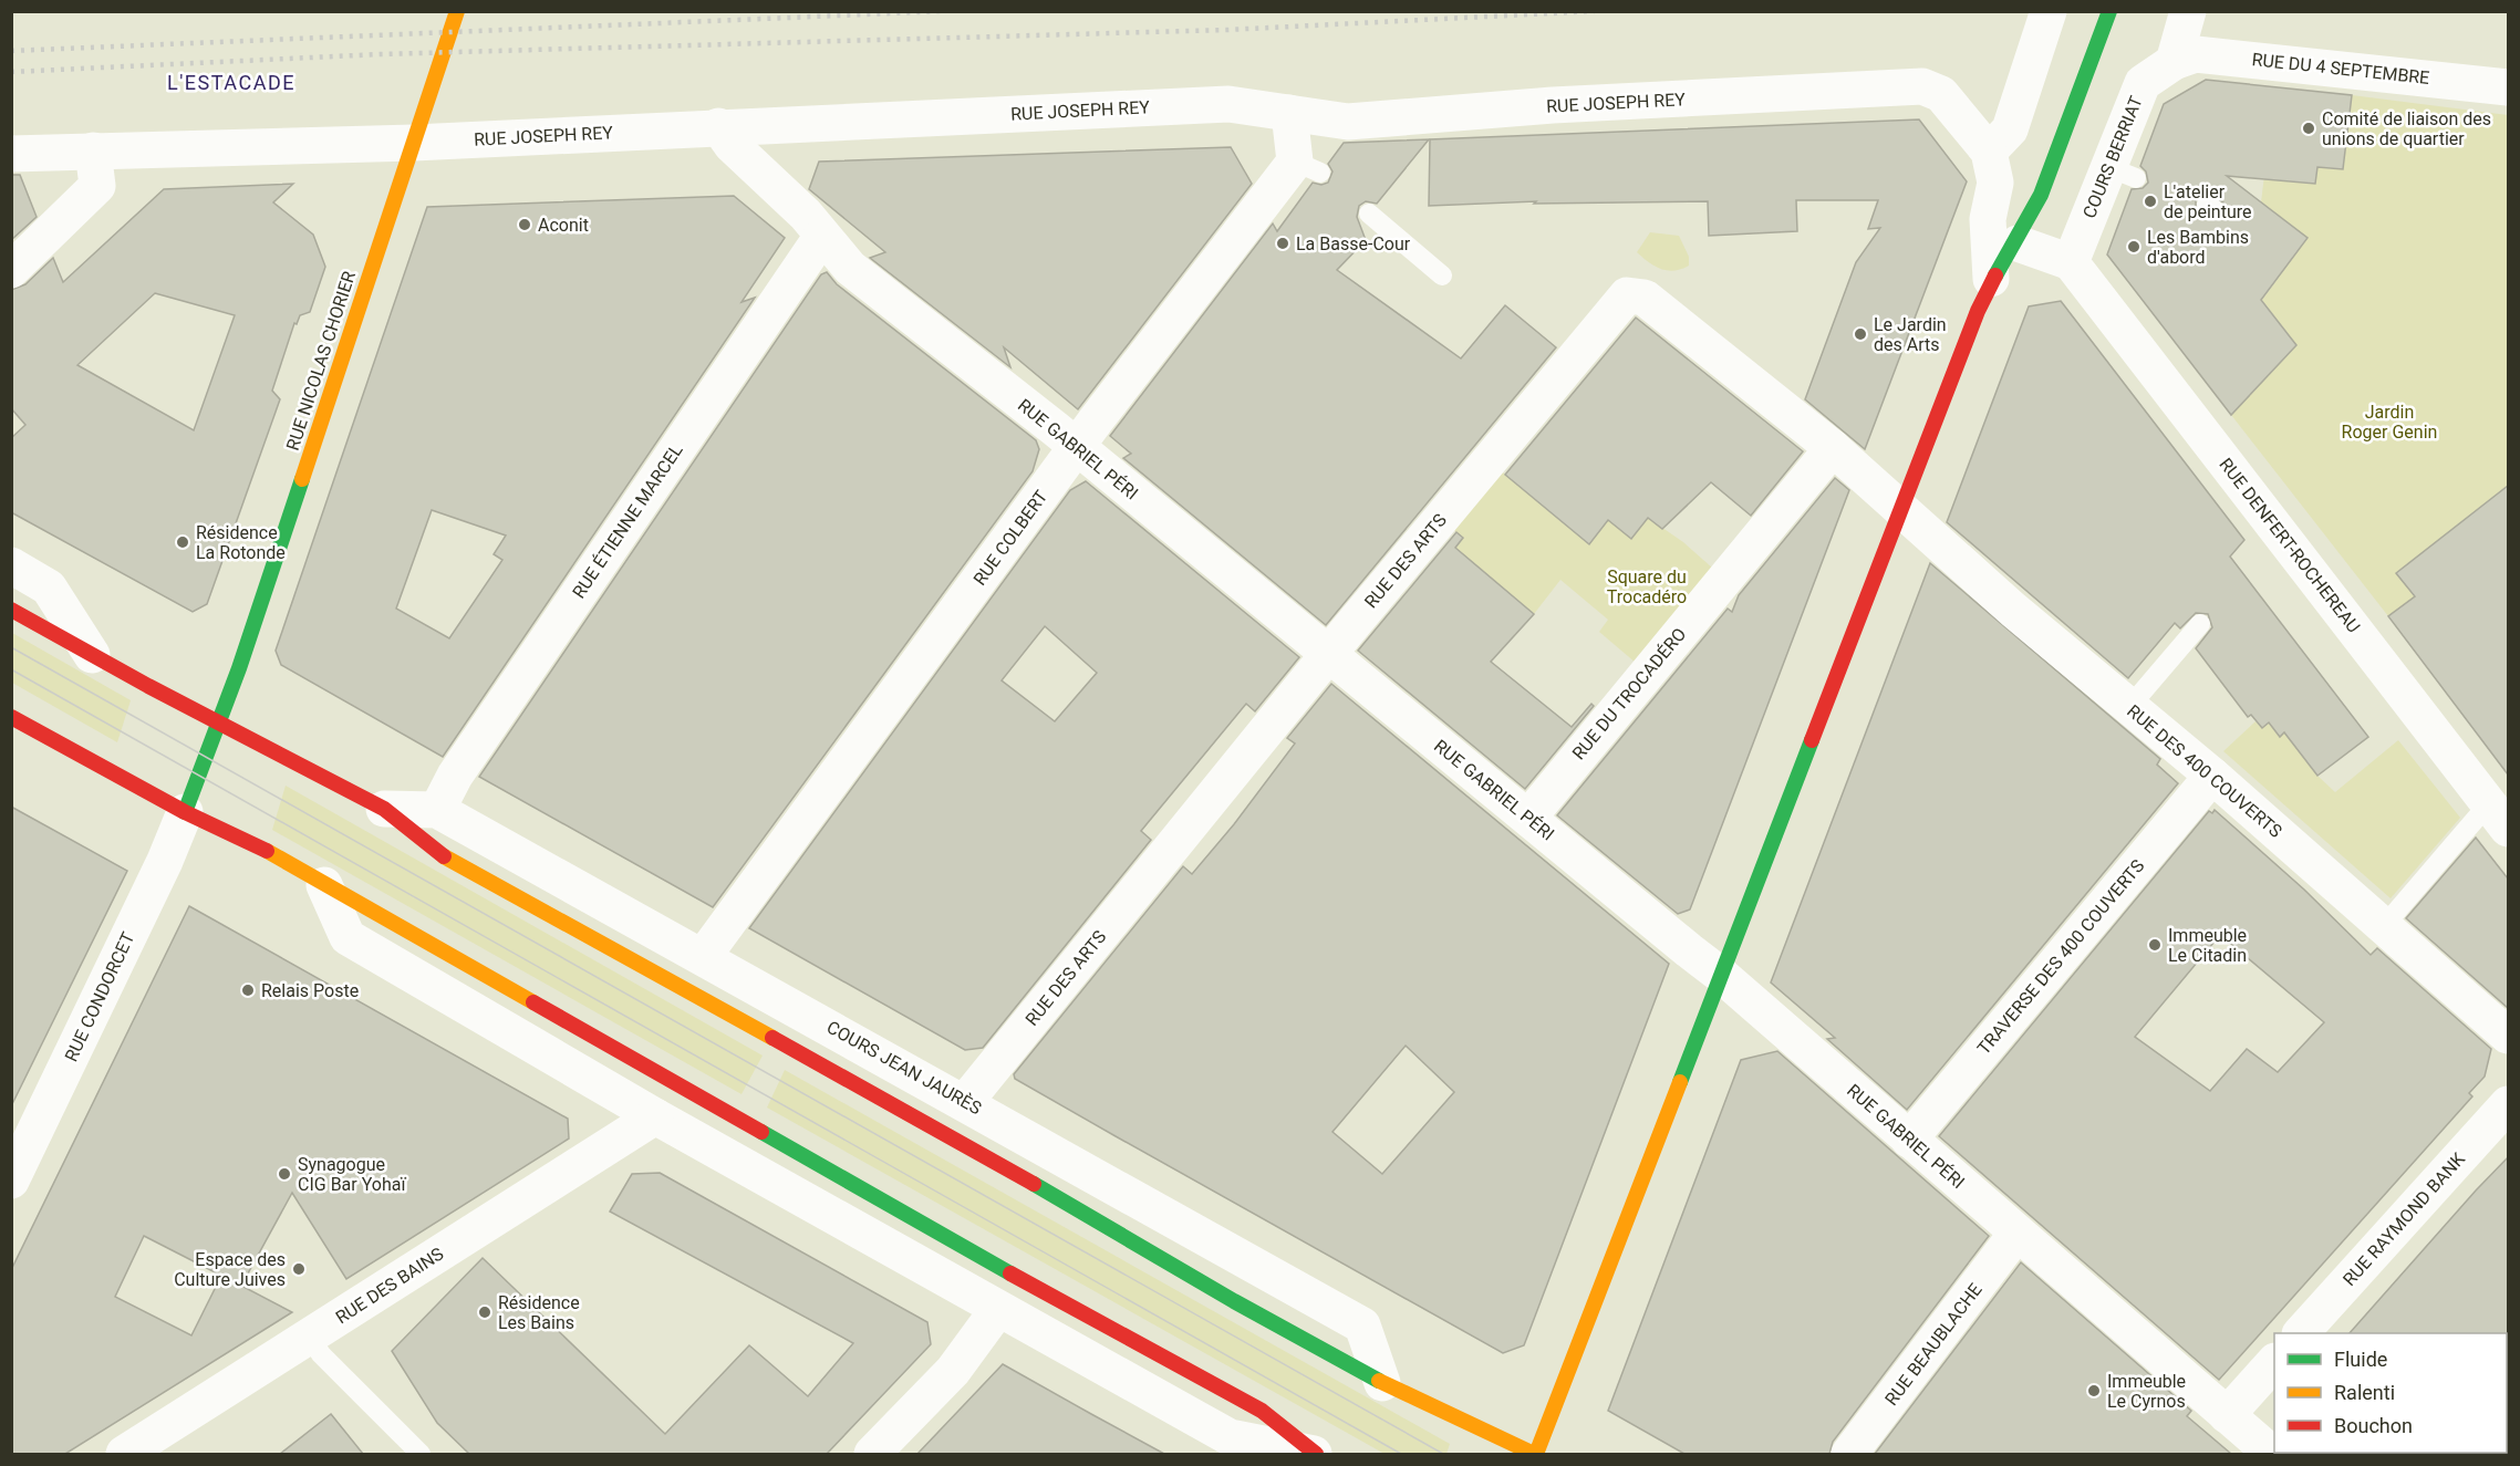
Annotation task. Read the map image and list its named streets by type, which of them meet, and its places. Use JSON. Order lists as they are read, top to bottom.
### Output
{
  "streets": {
    "main road": ["RUE NICOLAS CHORIER", "COURS JEAN JAURÈS"],
    "street": [
      "RUE DU 4 SEPTEMBRE",
      "RUE JOSEPH REY",
      "COURS BERRIAT",
      "RUE GABRIEL PÉRI",
      "RUE ÉTIENNE MARCEL",
      "RUE COLBERT",
      "RUE DENFERT-ROCHEREAU",
      "RUE DES ARTS",
      "RUE DU TROCADÉRO",
      "RUE DES 400 COUVERTS",
      "TRAVERSE DES 400 COUVERTS",
      "RUE CONDORCET",
      "RUE RAYMOND BANK",
      "RUE DES BAINS",
      "RUE BEAUBLACHE"
    ]
  },
  "crossings": [
    ["RUE DU 4 SEPTEMBRE", "COURS BERRIAT"],
    ["RUE JOSEPH REY", "RUE NICOLAS CHORIER"],
    ["RUE JOSEPH REY", "RUE GABRIEL PÉRI"],
    ["RUE JOSEPH REY", "RUE COLBERT"],
    ["COURS BERRIAT", "RUE DENFERT-ROCHEREAU"],
    ["RUE NICOLAS CHORIER", "COURS JEAN JAURÈS"],
    ["RUE GABRIEL PÉRI", "RUE ÉTIENNE MARCEL"],
    ["RUE GABRIEL PÉRI", "RUE COLBERT"],
    ["RUE GABRIEL PÉRI", "RUE DES ARTS"],
    ["RUE GABRIEL PÉRI", "RUE DU TROCADÉRO"],
    ["RUE GABRIEL PÉRI", "TRAVERSE DES 400 COUVERTS"],
    ["RUE GABRIEL PÉRI", "RUE BEAUBLACHE"],
    ["RUE ÉTIENNE MARCEL", "COURS JEAN JAURÈS"],
    ["RUE COLBERT", "COURS JEAN JAURÈS"],
    ["RUE DES ARTS", "RUE DU TROCADÉRO"],
    ["RUE DES ARTS", "RUE DES 400 COUVERTS"],
    ["RUE DES ARTS", "COURS JEAN JAURÈS"],
    ["RUE DES 400 COUVERTS", "TRAVERSE DES 400 COUVERTS"]
  ],
  "districts": ["L'ESTACADE"],
  "parks": ["Jardin Roger Genin", "Square du Trocadéro"],
  "places": [
    "Comité de liaison des unions de quartier",
    "L'atelier de peinture",
    "Aconit",
    "La Basse-Cour",
    "Les Bambins d'abord",
    "Le Jardin des Arts",
    "Résidence La Rotonde",
    "Immeuble Le Citadin",
    "Relais Poste",
    "Synagogue CIG Bar Yohaï",
    "Espace des Culture Juives",
    "Résidence Les Bains",
    "Immeuble Le Cyrnos"
  ],
  "legend": ["Fluide", "Ralenti", "Bouchon"]
}
